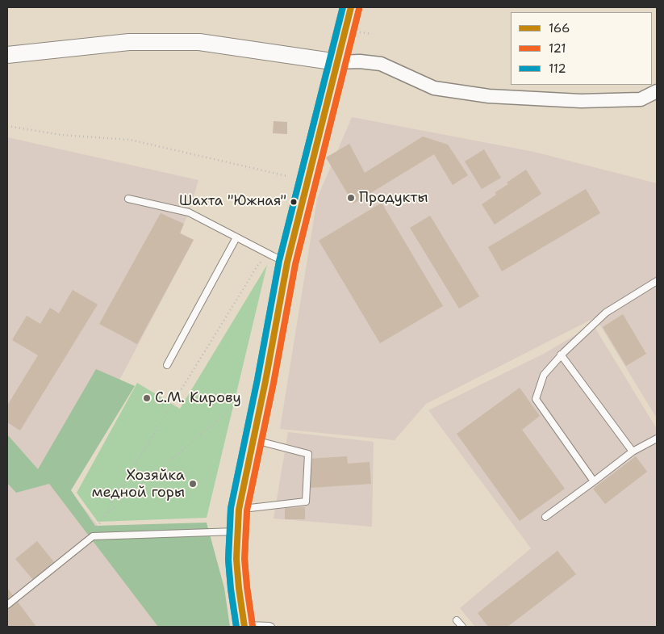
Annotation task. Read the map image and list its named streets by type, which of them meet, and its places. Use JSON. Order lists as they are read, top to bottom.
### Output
{
  "places": [
    "Продукты",
    "Шахта \"Южная\"",
    "С.М. Кирову",
    "Хозяйка медной горы"
  ],
  "lines": ["transit line 166", "transit line 112", "transit line 121"],
  "legend": ["166", "121", "112"]
}
